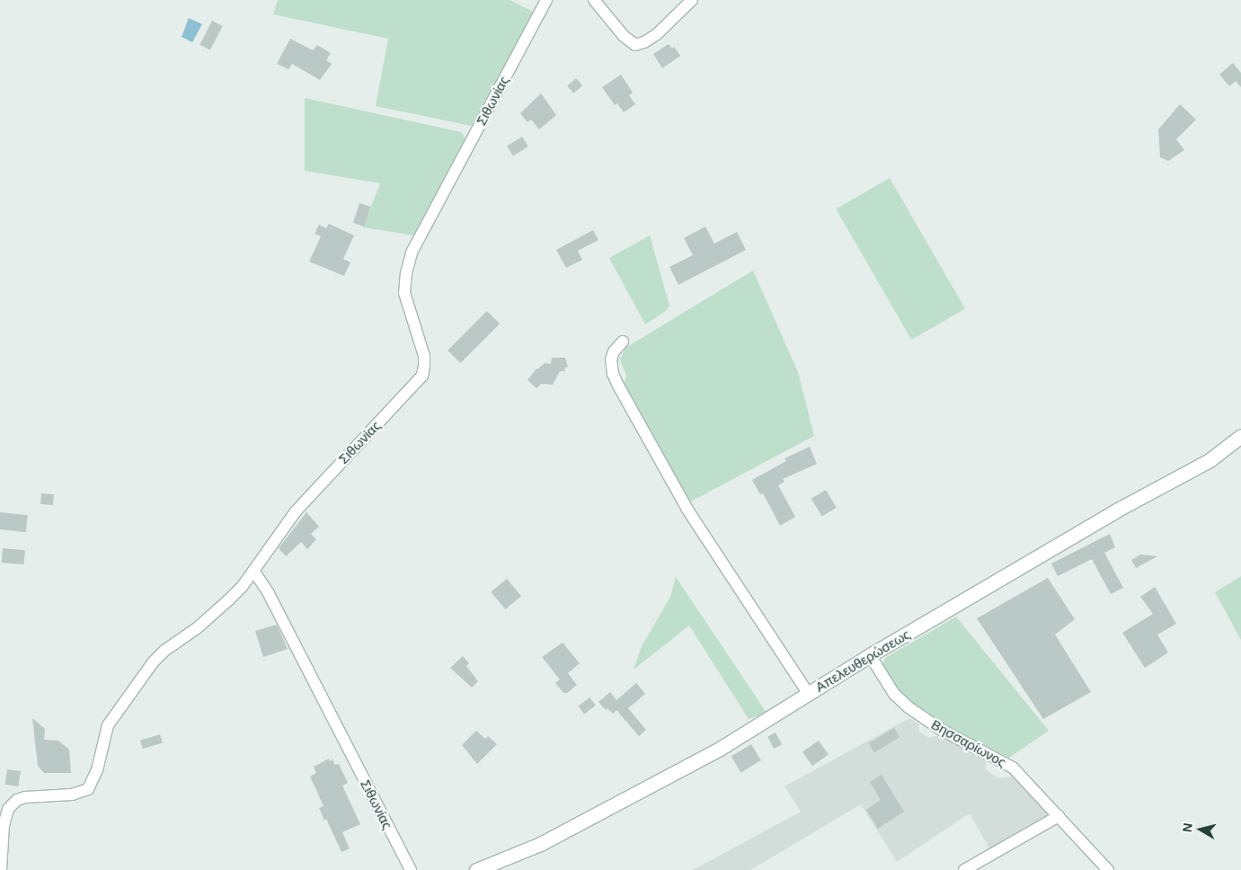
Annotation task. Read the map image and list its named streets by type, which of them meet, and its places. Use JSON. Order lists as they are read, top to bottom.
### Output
{
  "streets": {
    "street": ["Σιθωνίας", "Απελευθερώσεως", "Βησσαρίωνος"]
  },
  "crossings": [
    ["Απελευθερώσεως", "Βησσαρίωνος"]
  ],
  "north": "left"
}
